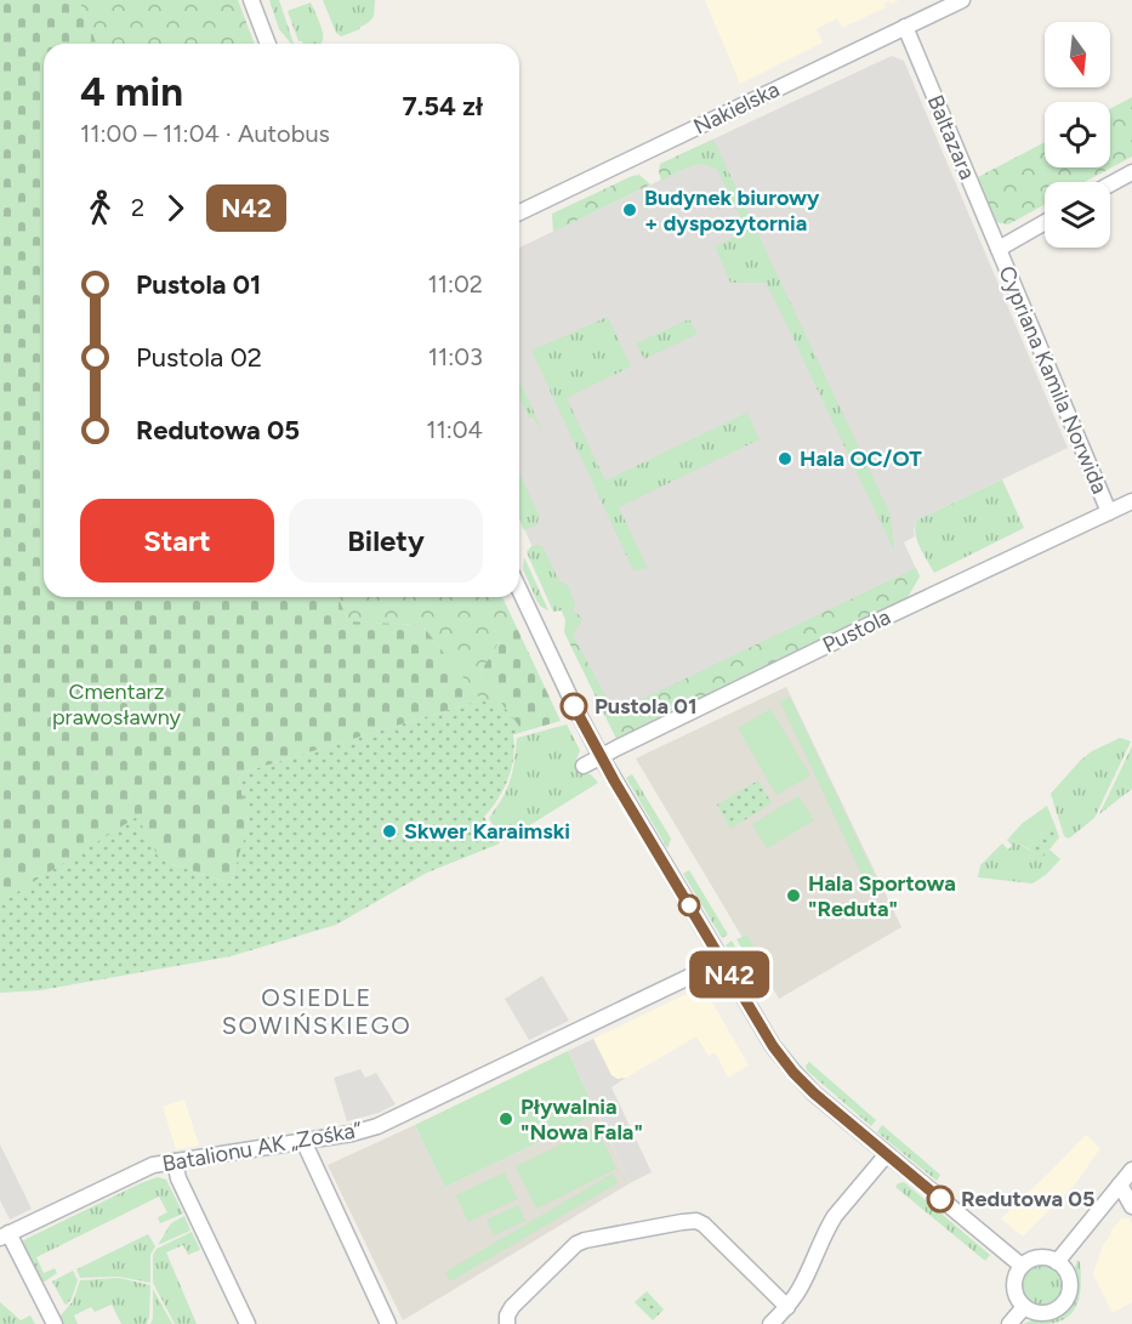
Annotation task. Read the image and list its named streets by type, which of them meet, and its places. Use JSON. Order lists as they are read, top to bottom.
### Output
{
  "streets": {
    "street": [
      "Nakielska",
      "Baltazara",
      "Cypriana Kamila Norwida",
      "Pustola",
      "Batalionu AK „Zośka”"
    ]
  },
  "crossings": [
    ["Nakielska", "Baltazara"],
    ["Baltazara", "Cypriana Kamila Norwida"],
    ["Cypriana Kamila Norwida", "Pustola"]
  ],
  "districts": ["OSIEDLE SOWIŃSKIEGO"],
  "parks": ["Cmentarz prawosławny"],
  "places": [
    "Budynek biurowy + dyspozytornia",
    "Hala OC/OT",
    "Pustola 01",
    "Skwer Karaimski",
    "Hala Sportowa \"Reduta\"",
    "Pływalnia \"Nowa Fala\"",
    "Redutowa 05"
  ],
  "lines": ["bus line N42"],
  "north": "bottom",
  "page": {
    "on_map": "N42",
    "heading": ["4 min", "11:00 – 11:04 · Autobus", "7.54 zł"],
    "legs": ["2", "N42"],
    "list": [
      {
        "name": "Pustola 01",
        "value": "11:02"
      },
      {
        "name": "Pustola 02",
        "value": "11:03"
      },
      {
        "name": "Redutowa 05",
        "value": "11:04"
      }
    ],
    "buttons": ["Start", "Bilety"]
  }
}
